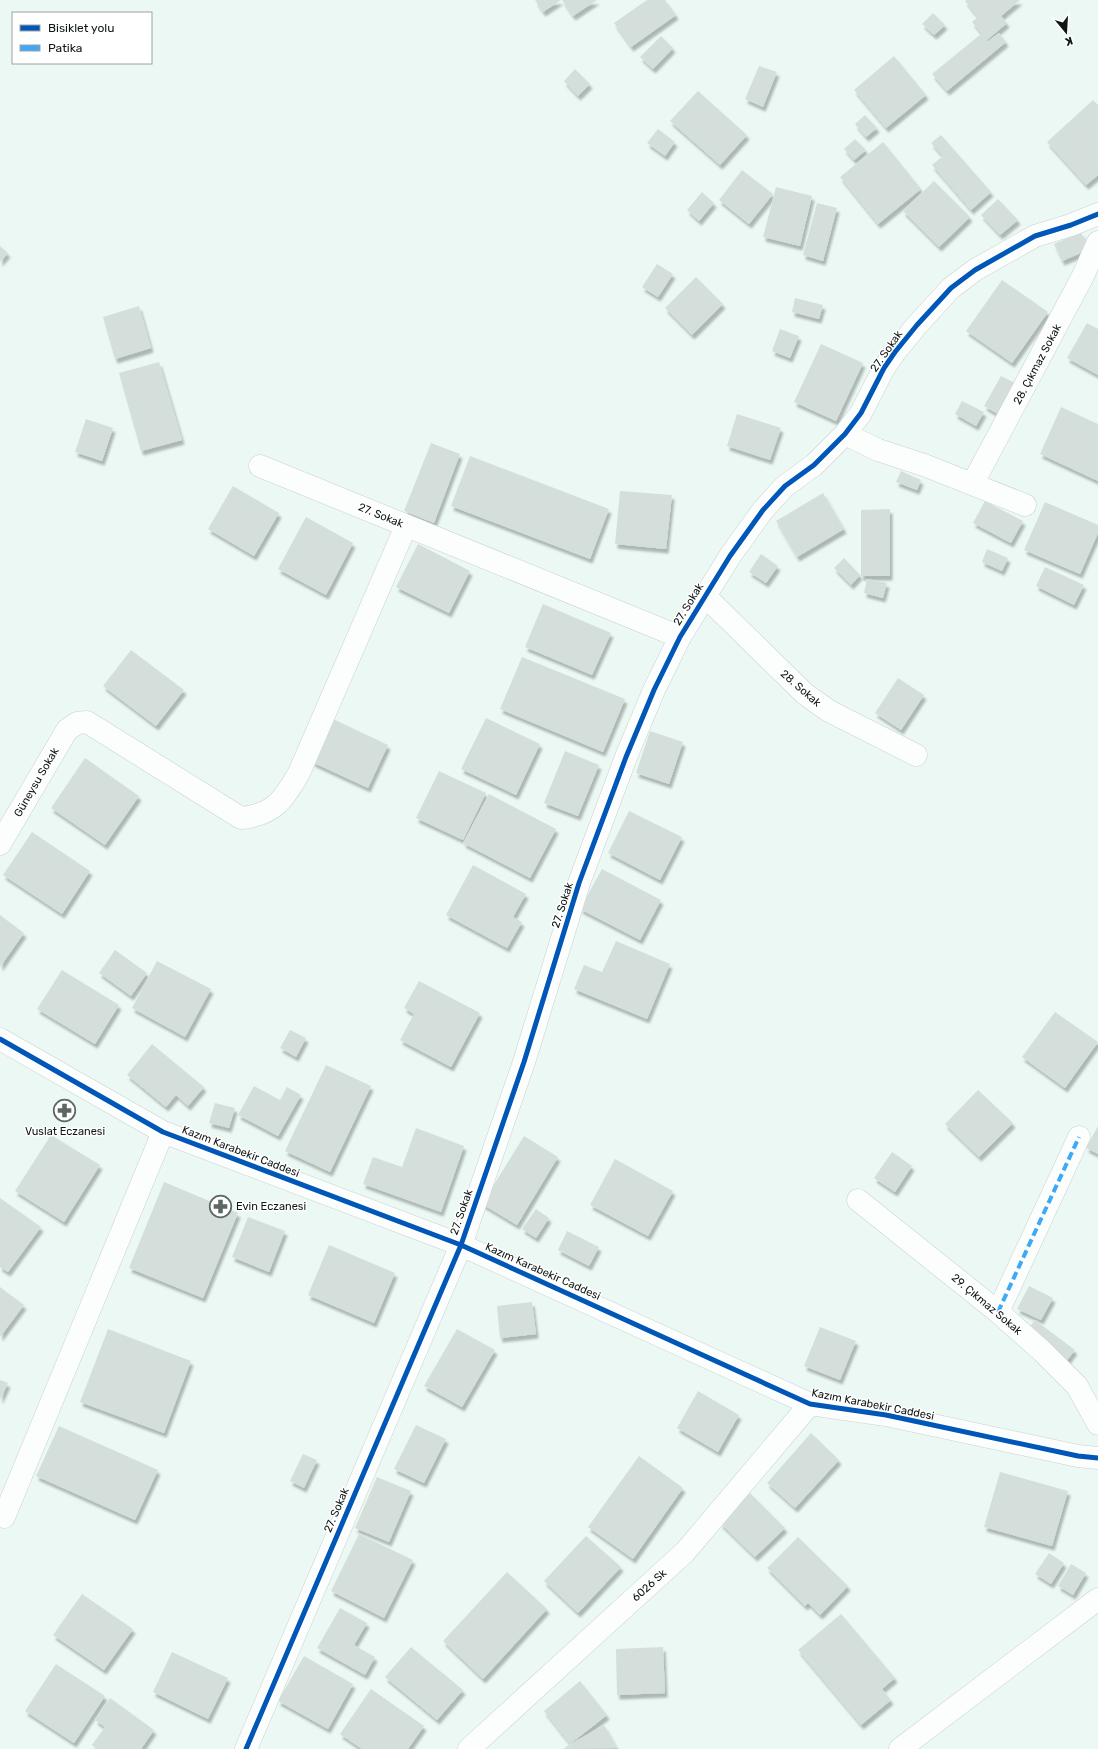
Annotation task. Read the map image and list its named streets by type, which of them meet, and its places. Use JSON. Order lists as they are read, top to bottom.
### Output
{
  "streets": {
    "street": [
      "27. Sokak",
      "28. Çıkmaz Sokak",
      "28. Sokak",
      "Güneysu Sokak",
      "Kazım Karabekir Caddesi",
      "29. Çıkmaz Sokak",
      "6026 Sk"
    ]
  },
  "crossings": [
    ["27. Sokak", "28. Sokak"],
    ["27. Sokak", "Güneysu Sokak"],
    ["27. Sokak", "Kazım Karabekir Caddesi"],
    ["Kazım Karabekir Caddesi", "6026 Sk"]
  ],
  "places": {
    "pharmacy": ["Vuslat Eczanesi", "Evin Eczanesi"]
  },
  "legend": ["Bisiklet yolu", "Patika"],
  "north": "bottom"
}
